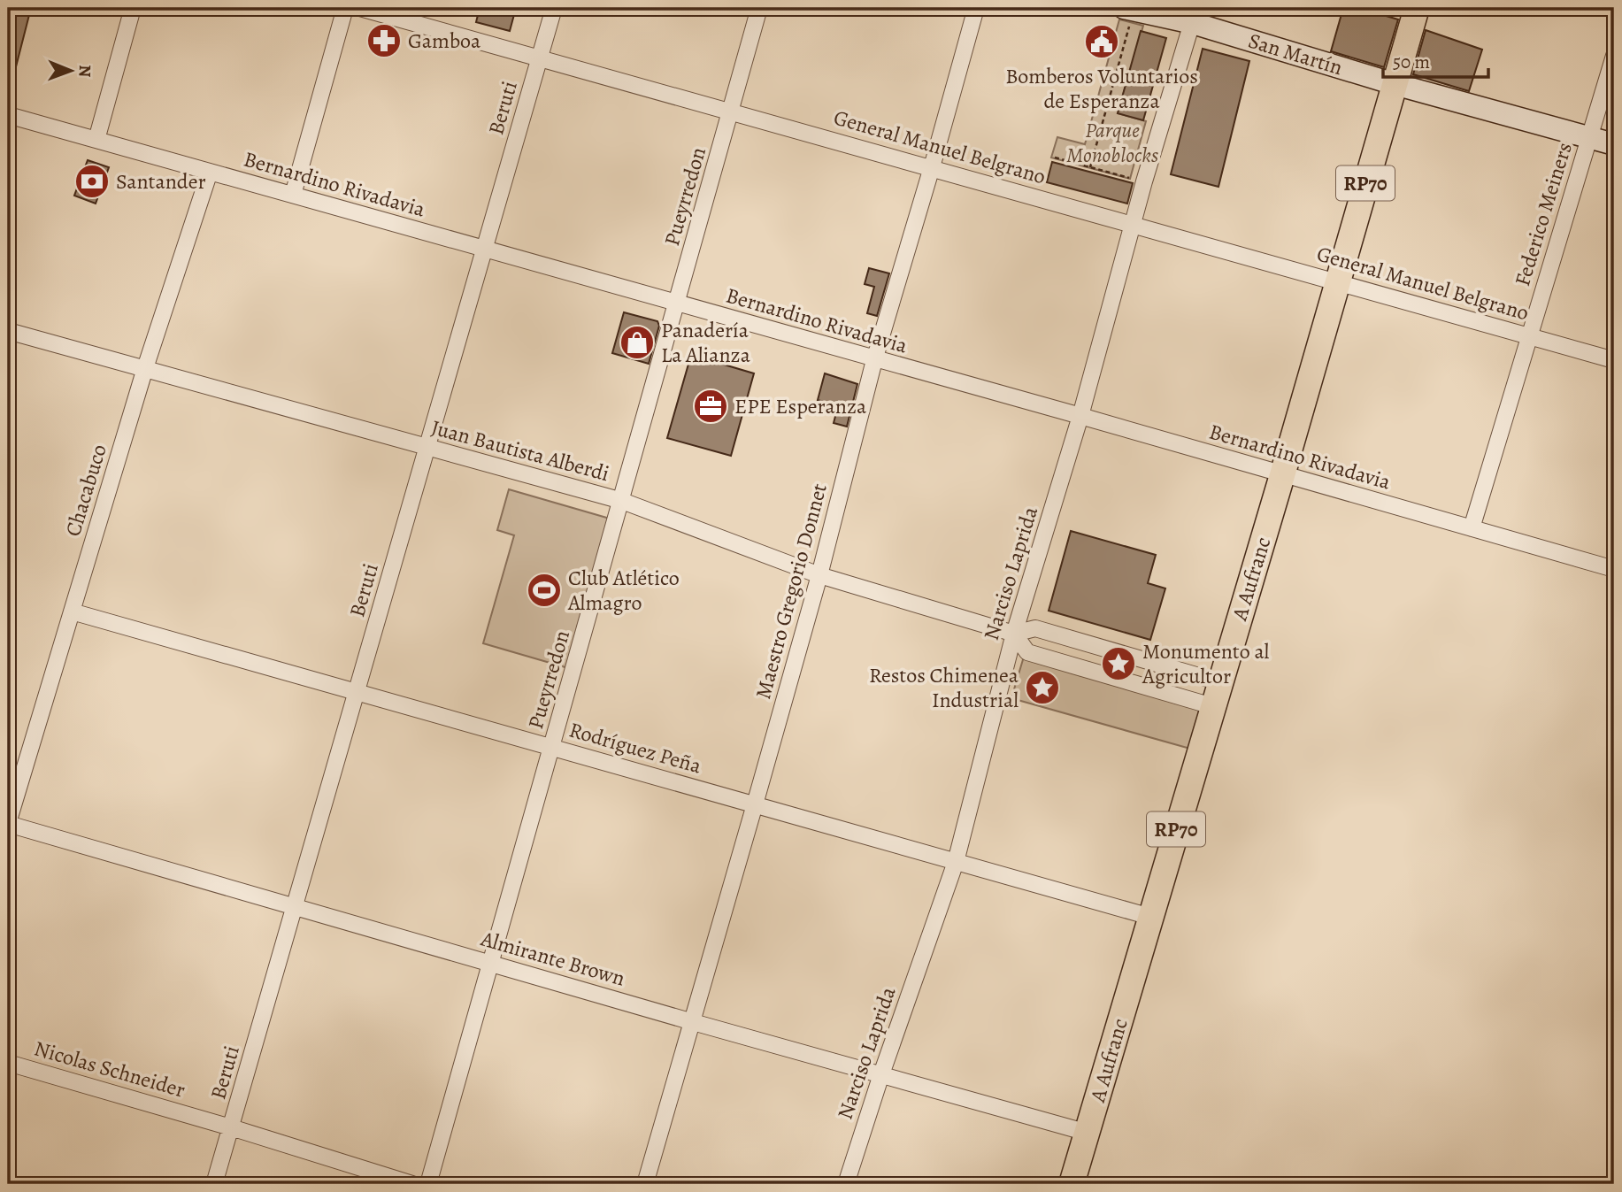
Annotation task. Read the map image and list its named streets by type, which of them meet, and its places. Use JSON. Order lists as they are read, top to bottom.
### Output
{
  "streets": {
    "main road": ["San Martín", "RP70", "A Aufranc"],
    "street": [
      "Beruti",
      "General Manuel Belgrano",
      "Bernardino Rivadavia",
      "Pueyrredon",
      "Federico Meiners",
      "Juan Bautista Alberdi",
      "Chacabuco",
      "Narciso Laprida",
      "Maestro Gregorio Donnet",
      "Rodríguez Peña",
      "Almirante Brown",
      "Nicolas Schneider"
    ]
  },
  "crossings": [
    ["San Martín", "Federico Meiners"],
    ["San Martín", "Narciso Laprida"],
    ["San Martín", "A Aufranc"],
    ["Beruti", "General Manuel Belgrano"],
    ["Beruti", "Bernardino Rivadavia"],
    ["Beruti", "Juan Bautista Alberdi"],
    ["Beruti", "Rodríguez Peña"],
    ["Beruti", "Almirante Brown"],
    ["Beruti", "Nicolas Schneider"],
    ["General Manuel Belgrano", "Pueyrredon"],
    ["General Manuel Belgrano", "Federico Meiners"],
    ["General Manuel Belgrano", "Narciso Laprida"],
    ["General Manuel Belgrano", "A Aufranc"],
    ["General Manuel Belgrano", "Maestro Gregorio Donnet"],
    ["Bernardino Rivadavia", "Pueyrredon"],
    ["Bernardino Rivadavia", "Federico Meiners"],
    ["Bernardino Rivadavia", "Chacabuco"],
    ["Bernardino Rivadavia", "Narciso Laprida"],
    ["Bernardino Rivadavia", "A Aufranc"],
    ["Bernardino Rivadavia", "Maestro Gregorio Donnet"],
    ["Pueyrredon", "Juan Bautista Alberdi"],
    ["Pueyrredon", "Rodríguez Peña"],
    ["Pueyrredon", "Almirante Brown"],
    ["Juan Bautista Alberdi", "Chacabuco"],
    ["Juan Bautista Alberdi", "Narciso Laprida"],
    ["Juan Bautista Alberdi", "A Aufranc"],
    ["Juan Bautista Alberdi", "Maestro Gregorio Donnet"],
    ["Chacabuco", "Rodríguez Peña"],
    ["Chacabuco", "Almirante Brown"],
    ["Narciso Laprida", "Rodríguez Peña"],
    ["Narciso Laprida", "Almirante Brown"],
    ["A Aufranc", "Rodríguez Peña"],
    ["A Aufranc", "Almirante Brown"],
    ["Maestro Gregorio Donnet", "Rodríguez Peña"],
    ["Maestro Gregorio Donnet", "Almirante Brown"]
  ],
  "parks": ["Parque Monoblocks"],
  "places": {
    "pharmacy": ["Gamboa"],
    "public building": ["Bomberos Voluntarios de Esperanza"],
    "bank": ["Santander"],
    "shop": ["Panadería La Alianza"],
    "office": ["EPE Esperanza"],
    "sports": ["Club Atlético Almagro"],
    "place": ["Monumento al Agricultor", "Restos Chimenea Industrial"]
  },
  "scale_bar": "50 m",
  "north": "right"
}
